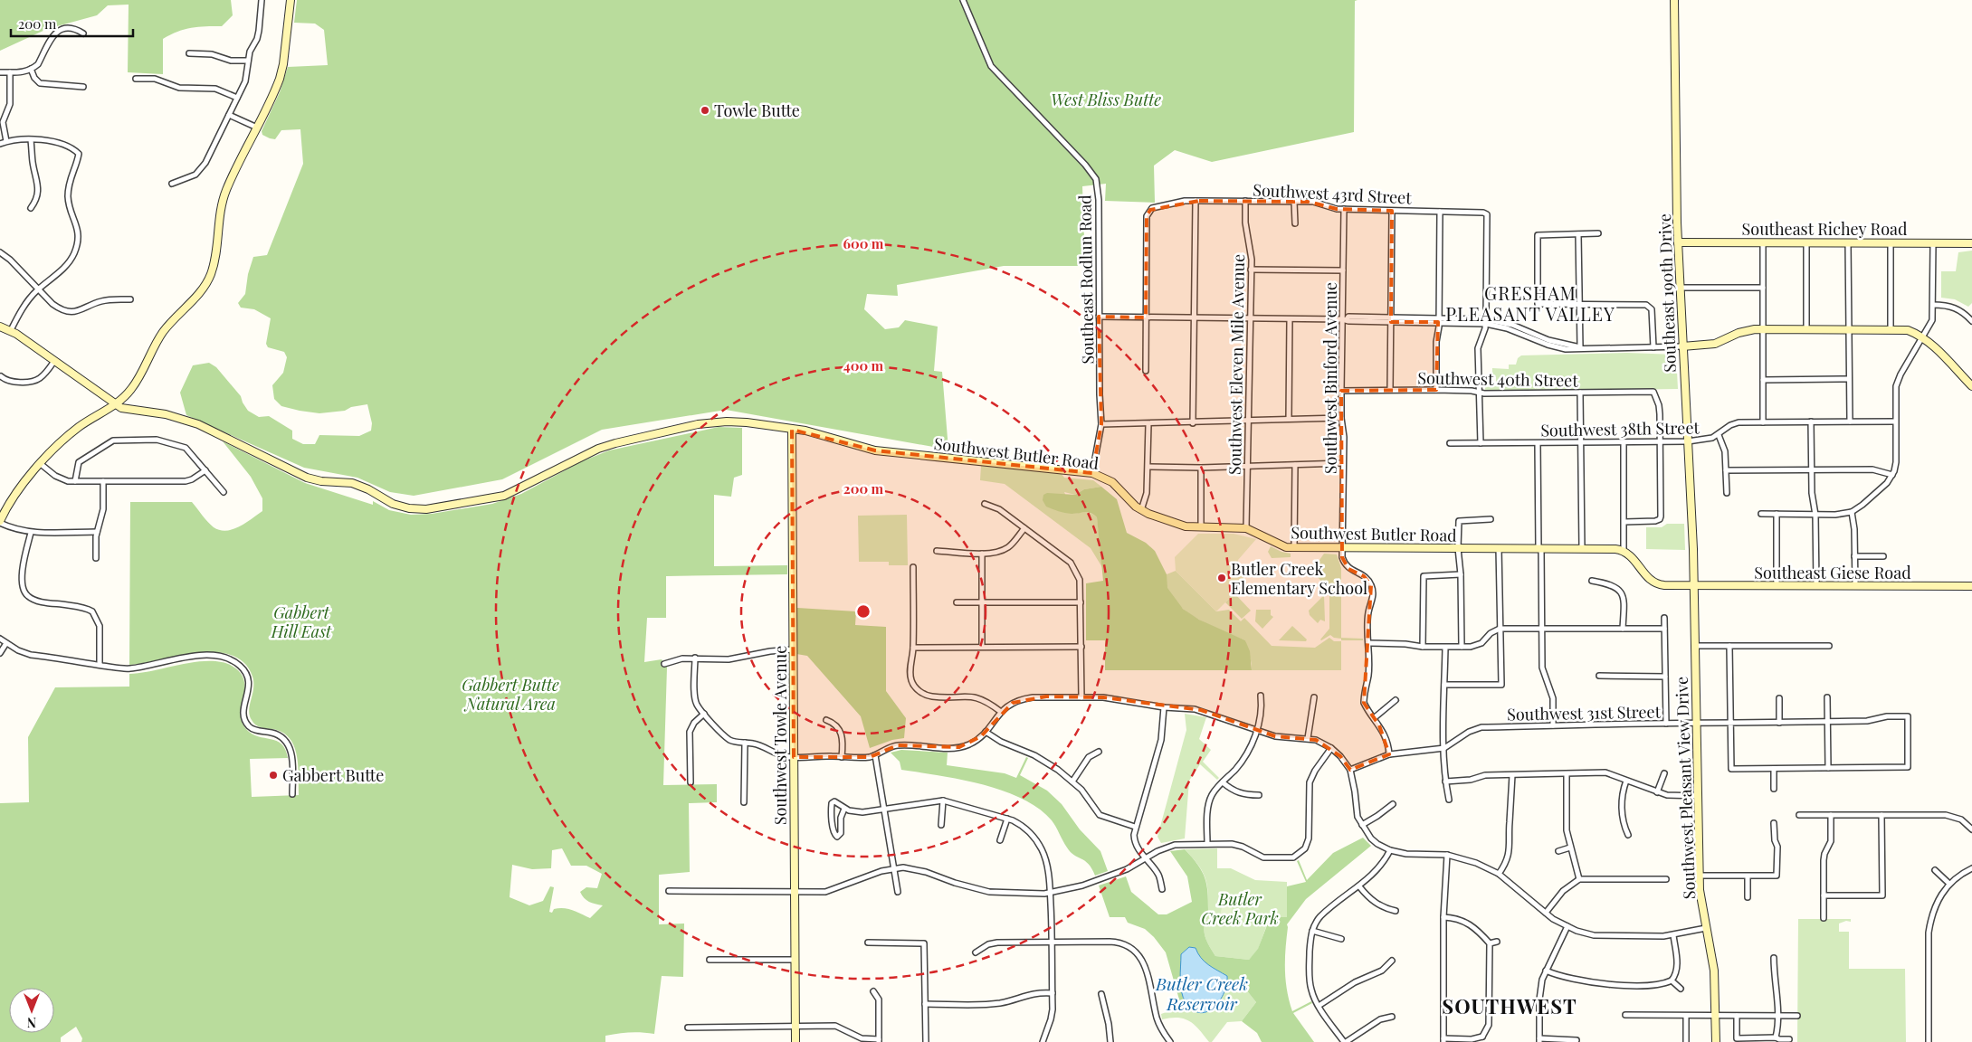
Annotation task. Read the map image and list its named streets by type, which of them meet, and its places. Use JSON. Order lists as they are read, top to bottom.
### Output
{
  "streets": {
    "main road": [
      "Southeast Richey Road",
      "Southeast 190th Drive",
      "Southwest Butler Road",
      "Southeast Giese Road",
      "Southwest Towle Avenue",
      "Southwest Pleasant View Drive"
    ],
    "street": [
      "Southwest 43rd Street",
      "Southeast Rodlun Road",
      "Southwest Eleven Mile Avenue",
      "Southwest Binford Avenue",
      "Southwest 40th Street",
      "Southwest 38th Street",
      "Southwest 31st Street"
    ]
  },
  "crossings": [
    ["Southwest 43rd Street", "Southwest Eleven Mile Avenue"],
    ["Southwest 43rd Street", "Southwest Binford Avenue"],
    ["Southeast Richey Road", "Southeast 190th Drive"],
    ["Southeast 190th Drive", "Southwest 38th Street"],
    ["Southeast 190th Drive", "Southeast Giese Road"],
    ["Southeast 190th Drive", "Southwest Pleasant View Drive"],
    ["Southwest Eleven Mile Avenue", "Southwest Butler Road"],
    ["Southwest Binford Avenue", "Southwest 40th Street"],
    ["Southwest Binford Avenue", "Southwest Butler Road"],
    ["Southwest 40th Street", "Southwest 38th Street"],
    ["Southwest Butler Road", "Southwest Towle Avenue"],
    ["Southeast Giese Road", "Southwest Pleasant View Drive"],
    ["Southwest 31st Street", "Southwest Pleasant View Drive"]
  ],
  "districts": ["GRESHAM PLEASANT VALLEY", "SOUTHWEST"],
  "water": ["Butler Creek Reservoir"],
  "parks": [
    "West Bliss Butte",
    "Gabbert Hill East",
    "Gabbert Butte Natural Area",
    "Butler Creek Park"
  ],
  "places": ["Towle Butte", "Butler Creek Elementary School", "Gabbert Butte"],
  "scale_bar": "200 m",
  "north": "bottom",
  "rings": ["600 m", "400 m", "200 m"]
}
